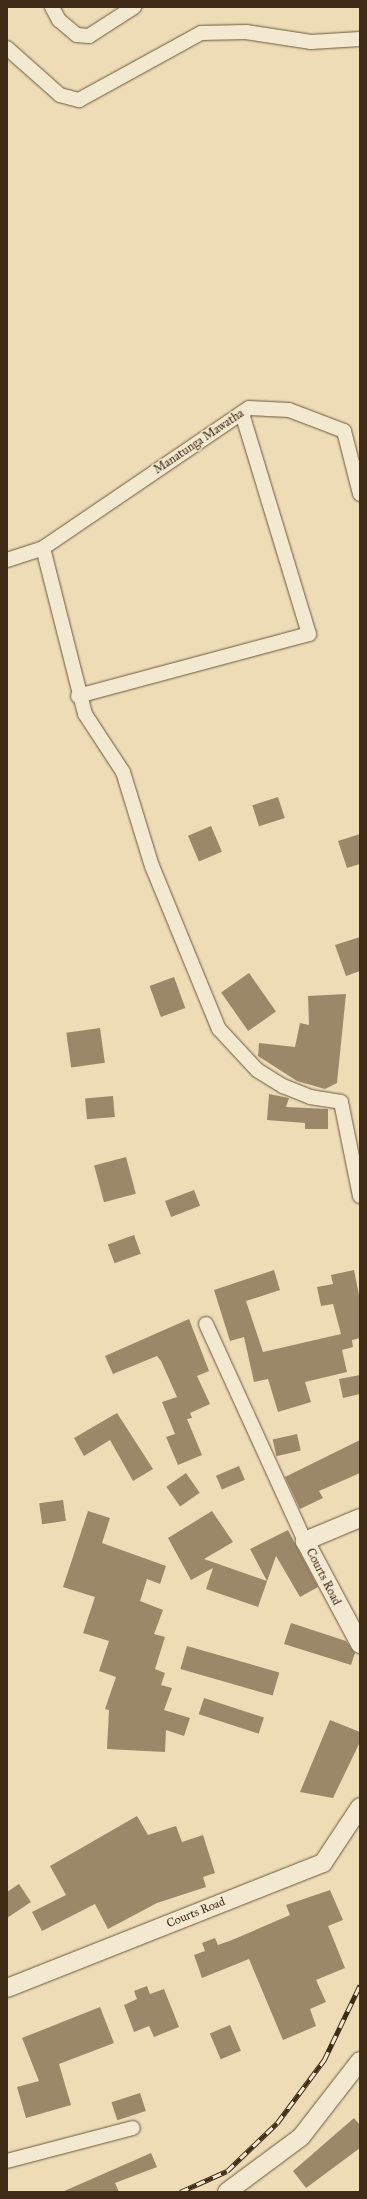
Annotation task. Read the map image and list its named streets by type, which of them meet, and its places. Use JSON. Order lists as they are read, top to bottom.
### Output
{
  "streets": {
    "street": ["Manatunga Mawatha", "Courts Road"]
  }
}
